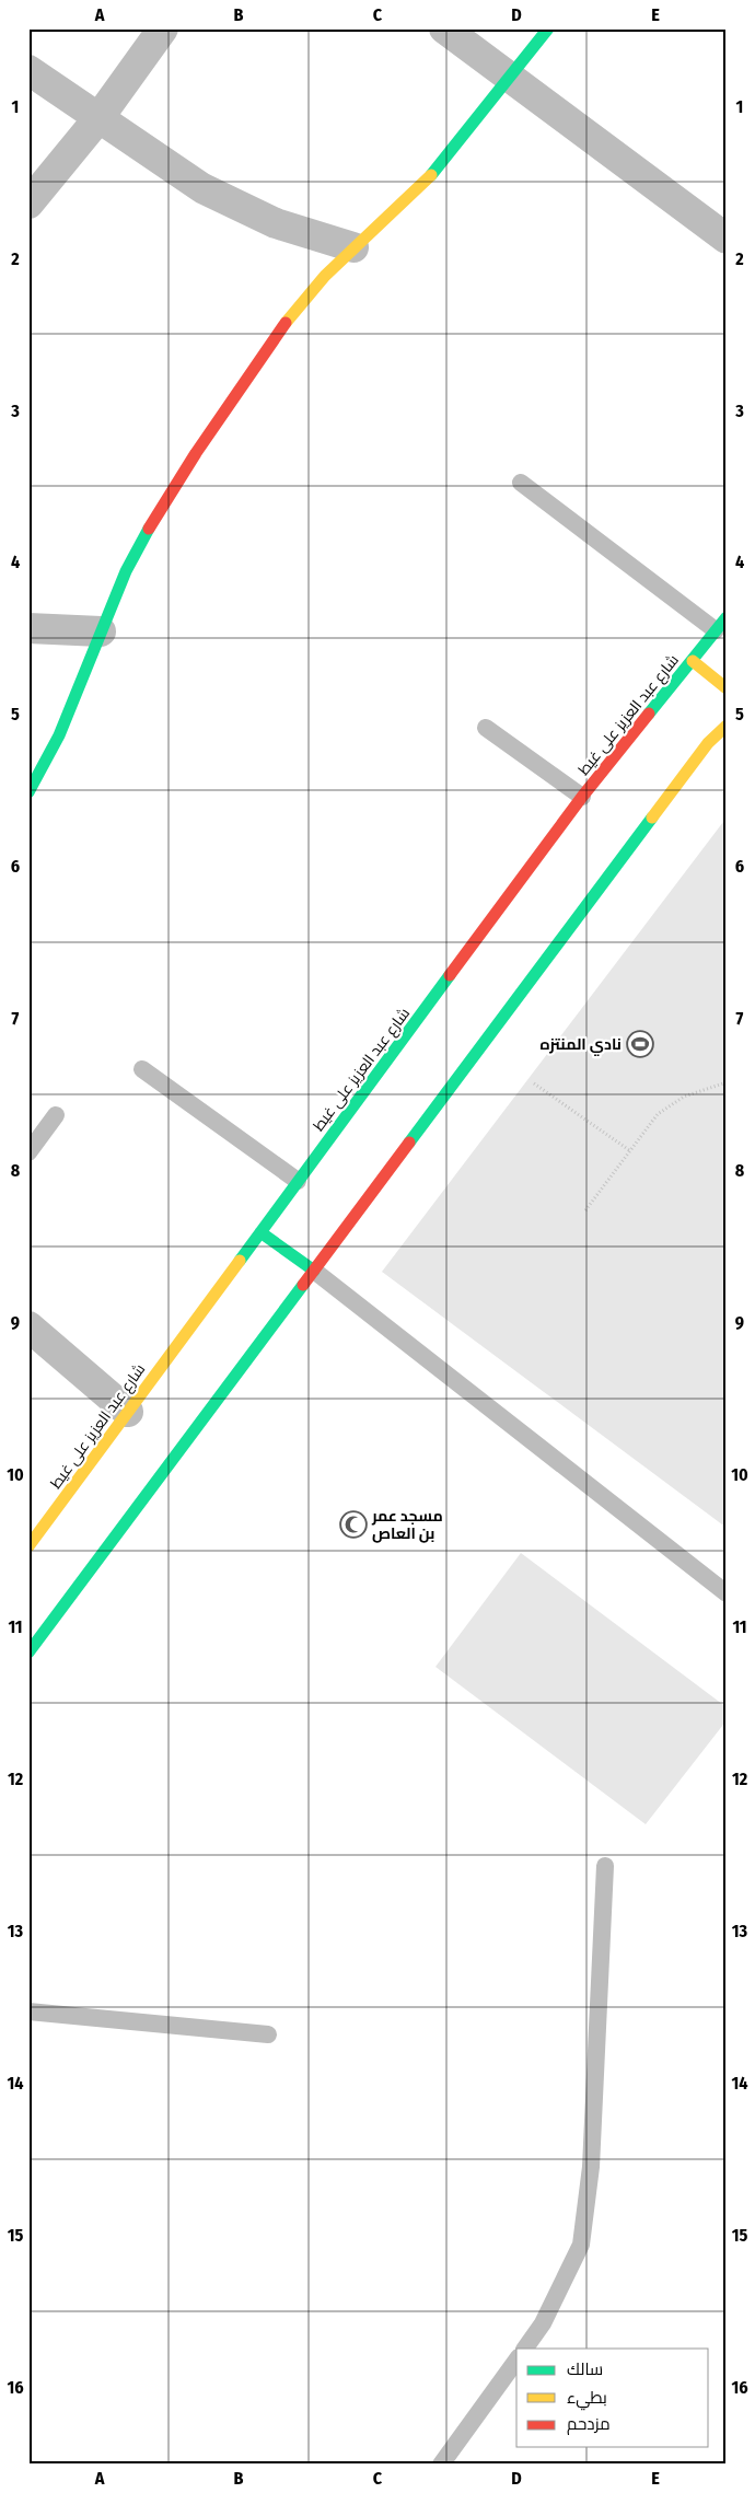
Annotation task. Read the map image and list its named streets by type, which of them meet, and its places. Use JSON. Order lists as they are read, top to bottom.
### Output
{
  "streets": {
    "street": ["شارع عبد العزيز على غيط"]
  },
  "places": {
    "sports": ["نادي المنتزه"],
    "mosque": ["مسجد عمر بن العاص"]
  },
  "legend": ["سالك", "بطيء", "مزدحم"],
  "grid": {
    "columns": [
      "A",
      "B",
      "C",
      "D",
      "E"
    ],
    "rows": [
      "1",
      "2",
      "3",
      "4",
      "5",
      "6",
      "7",
      "8",
      "9",
      "10",
      "11",
      "12",
      "13",
      "14",
      "15",
      "16"
    ]
  }
}
